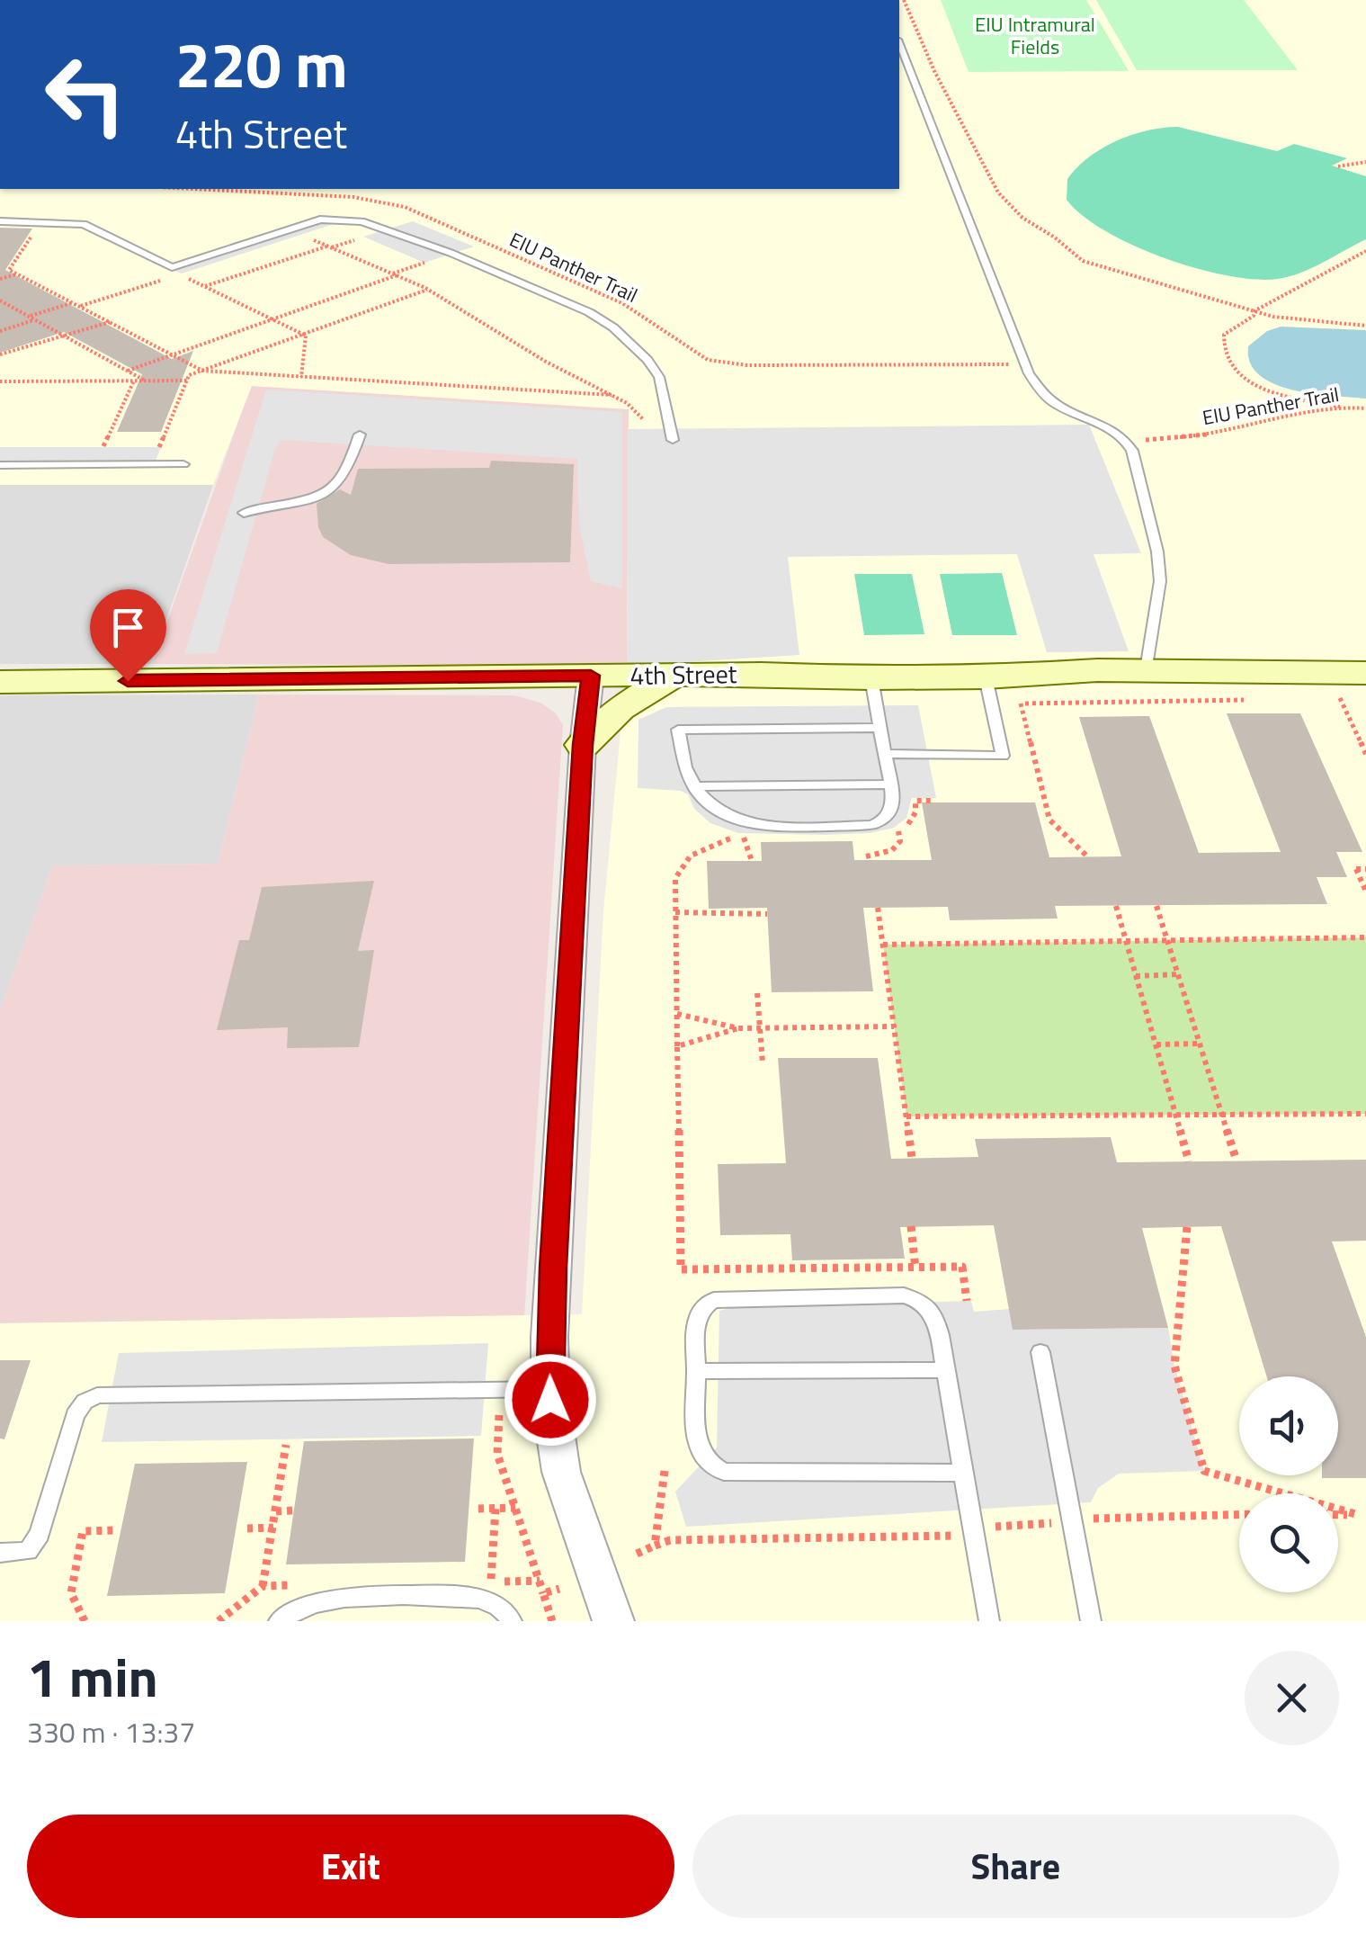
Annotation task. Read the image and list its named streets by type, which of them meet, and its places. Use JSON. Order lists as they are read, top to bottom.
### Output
{
  "streets": {
    "street": ["4th Street"],
    "path": ["EIU Panther Trail"]
  },
  "parks": ["EIU Intramural Fields"],
  "page": {
    "turn": ["220 m", "4th Street"],
    "heading": ["1 min", "330 m · 13:37"],
    "buttons": ["Exit", "Share"]
  }
}
